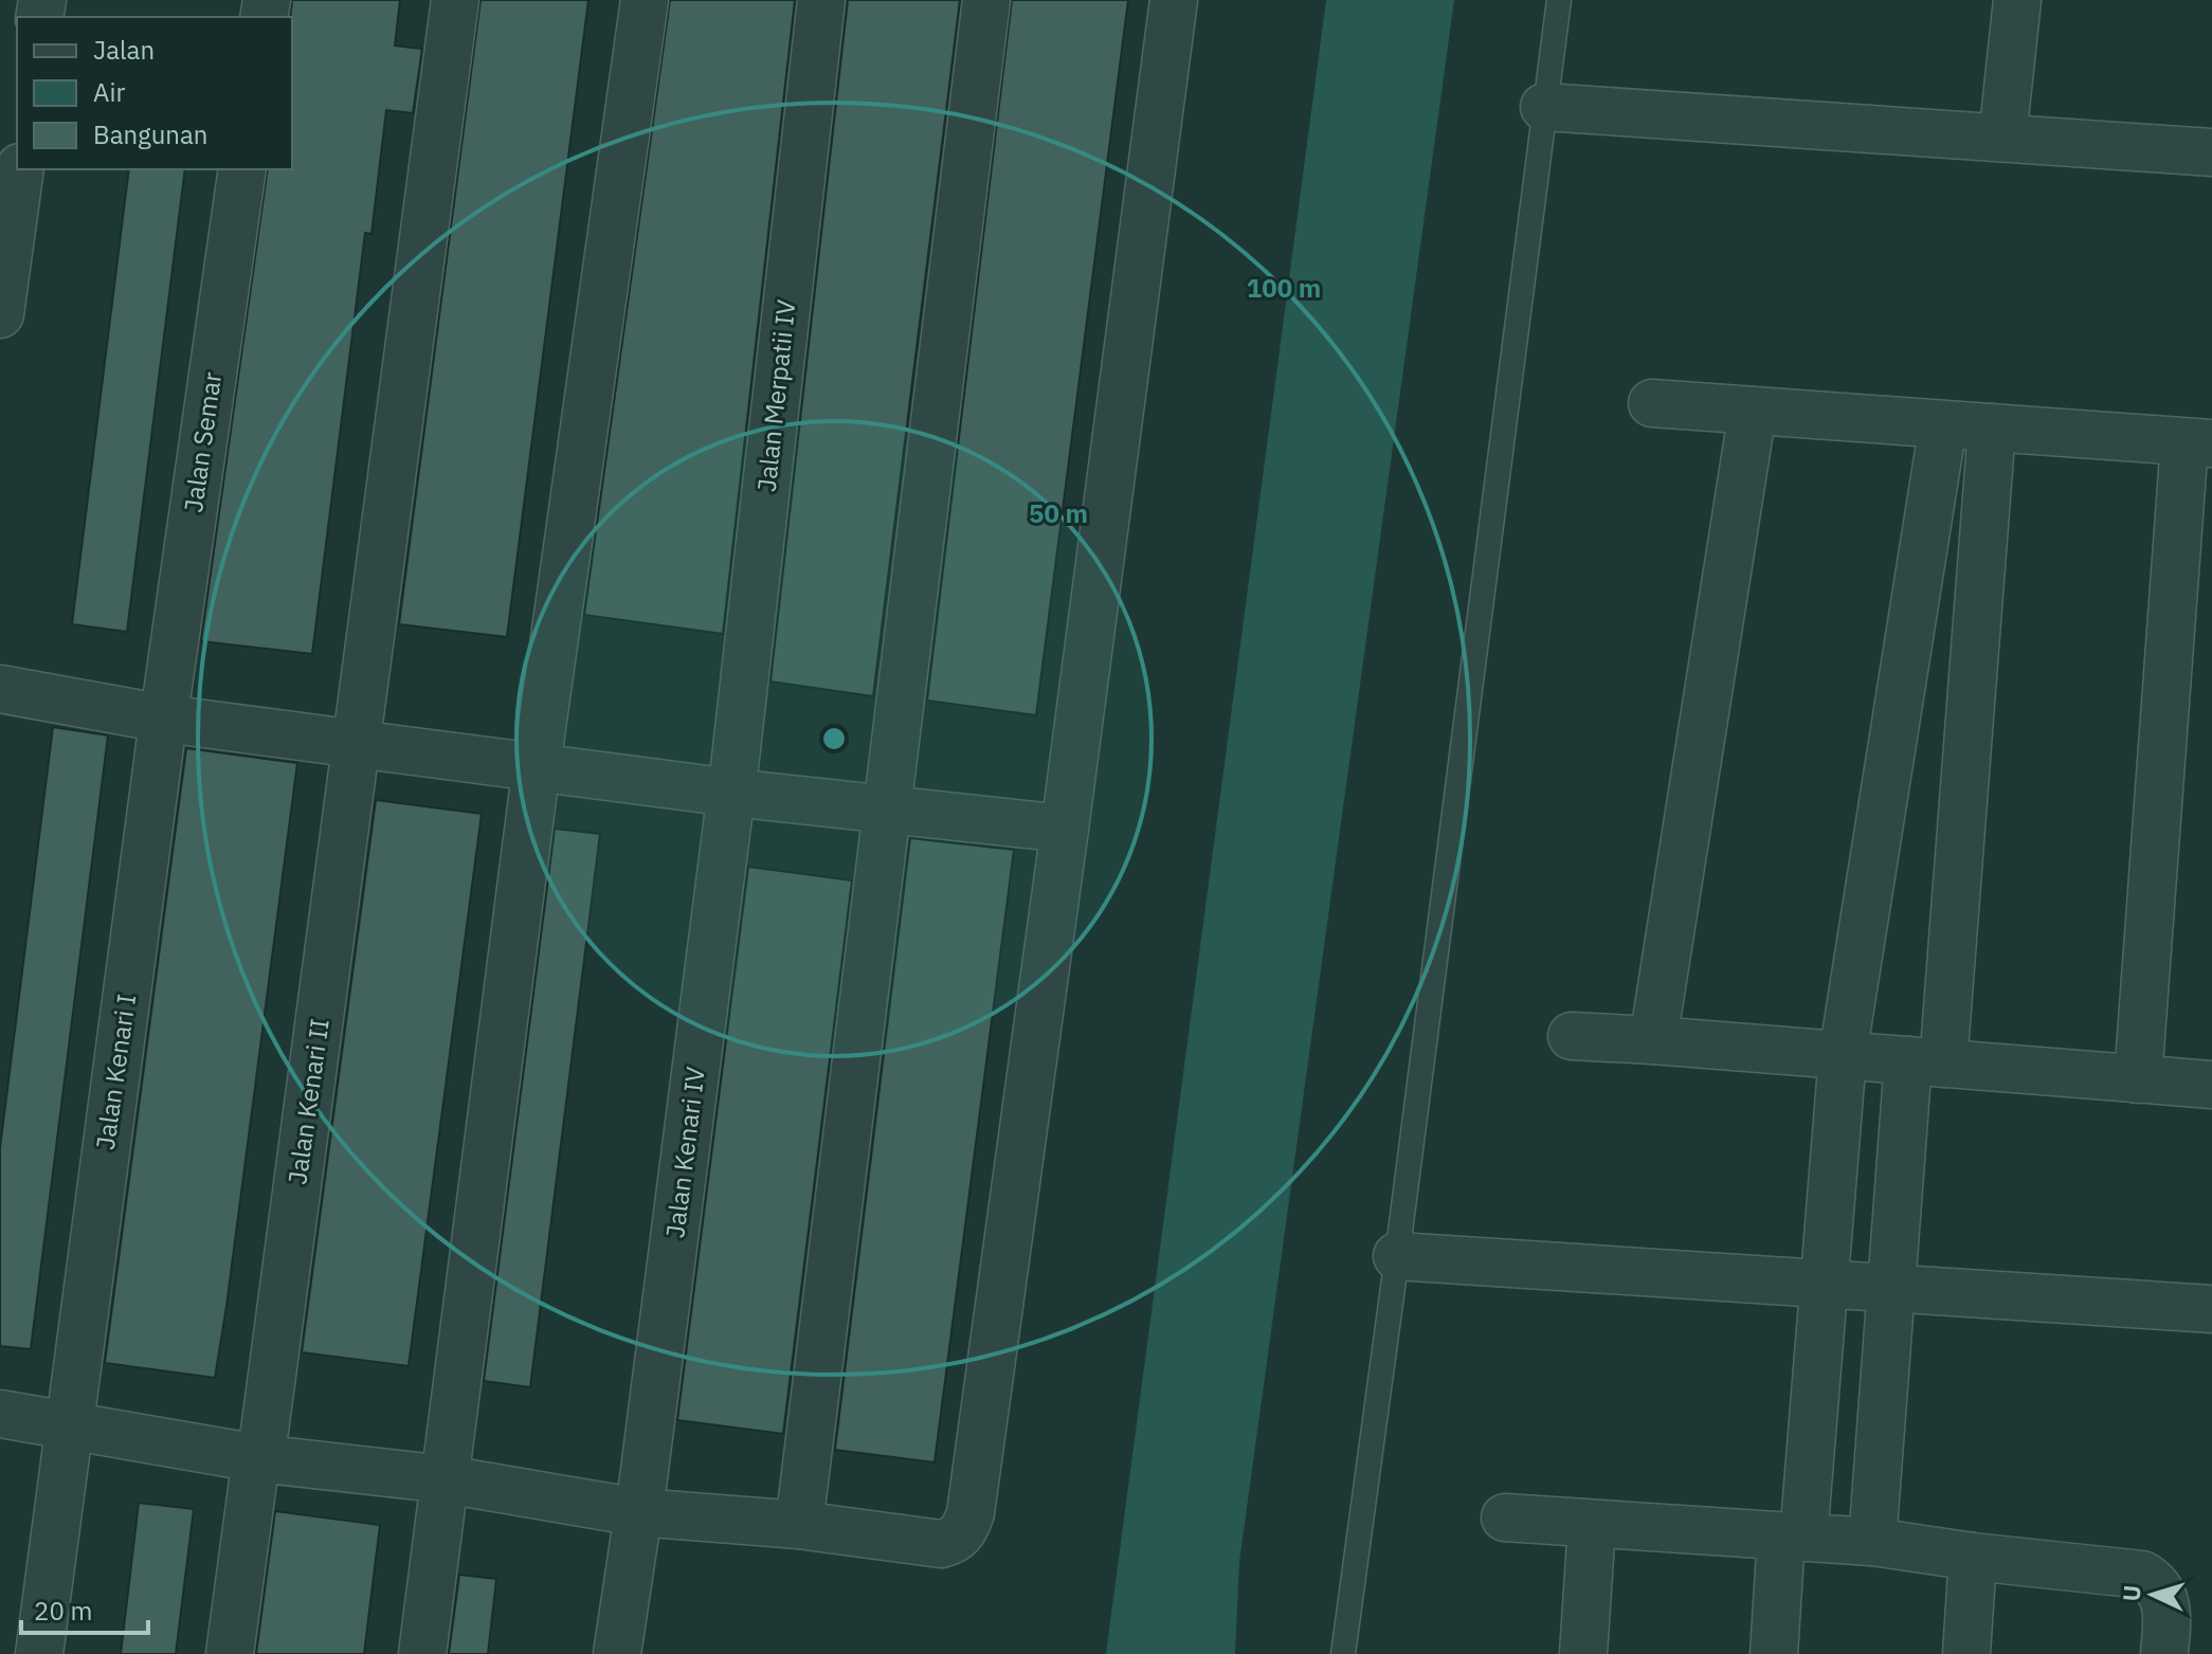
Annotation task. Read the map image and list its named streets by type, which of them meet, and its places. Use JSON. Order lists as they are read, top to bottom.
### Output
{
  "streets": {
    "street": [
      "Jalan Merpatii IV",
      "Jalan Semar",
      "Jalan Kenari I",
      "Jalan Kenari II",
      "Jalan Kenari IV"
    ]
  },
  "crossings": [
    ["Jalan Merpatii IV", "Jalan Kenari IV"],
    ["Jalan Semar", "Jalan Kenari I"]
  ],
  "legend": ["Jalan", "Air", "Bangunan"],
  "scale_bar": "20 m",
  "north": "left",
  "rings": ["100 m", "50 m"]
}
